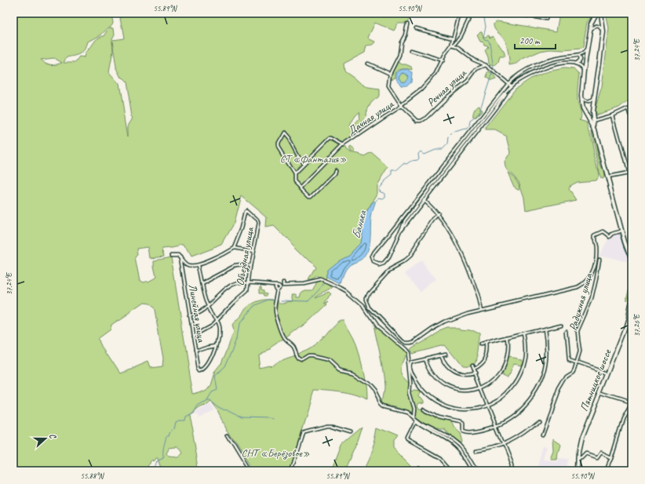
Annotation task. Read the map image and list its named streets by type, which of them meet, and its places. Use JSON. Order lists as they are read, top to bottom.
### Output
{
  "streets": {
    "main road": ["Пятницкое шоссе"],
    "street": [
      "Речная улица",
      "Дачная улица",
      "Объездная улица",
      "Радужная улица",
      "Линейная улица"
    ]
  },
  "crossings": [
    ["Речная улица", "Дачная улица"],
    ["Объездная улица", "Линейная улица"]
  ],
  "water": ["Банька"],
  "parks": ["СТ «Фантазия»", "СНТ «Берёзовое»"],
  "scale_bar": "200 m",
  "north": "right",
  "coordinates": [
    "55.89°N",
    "55.90°N",
    "37.24°E",
    "37.26°E",
    "55.88°N"
  ]
}
